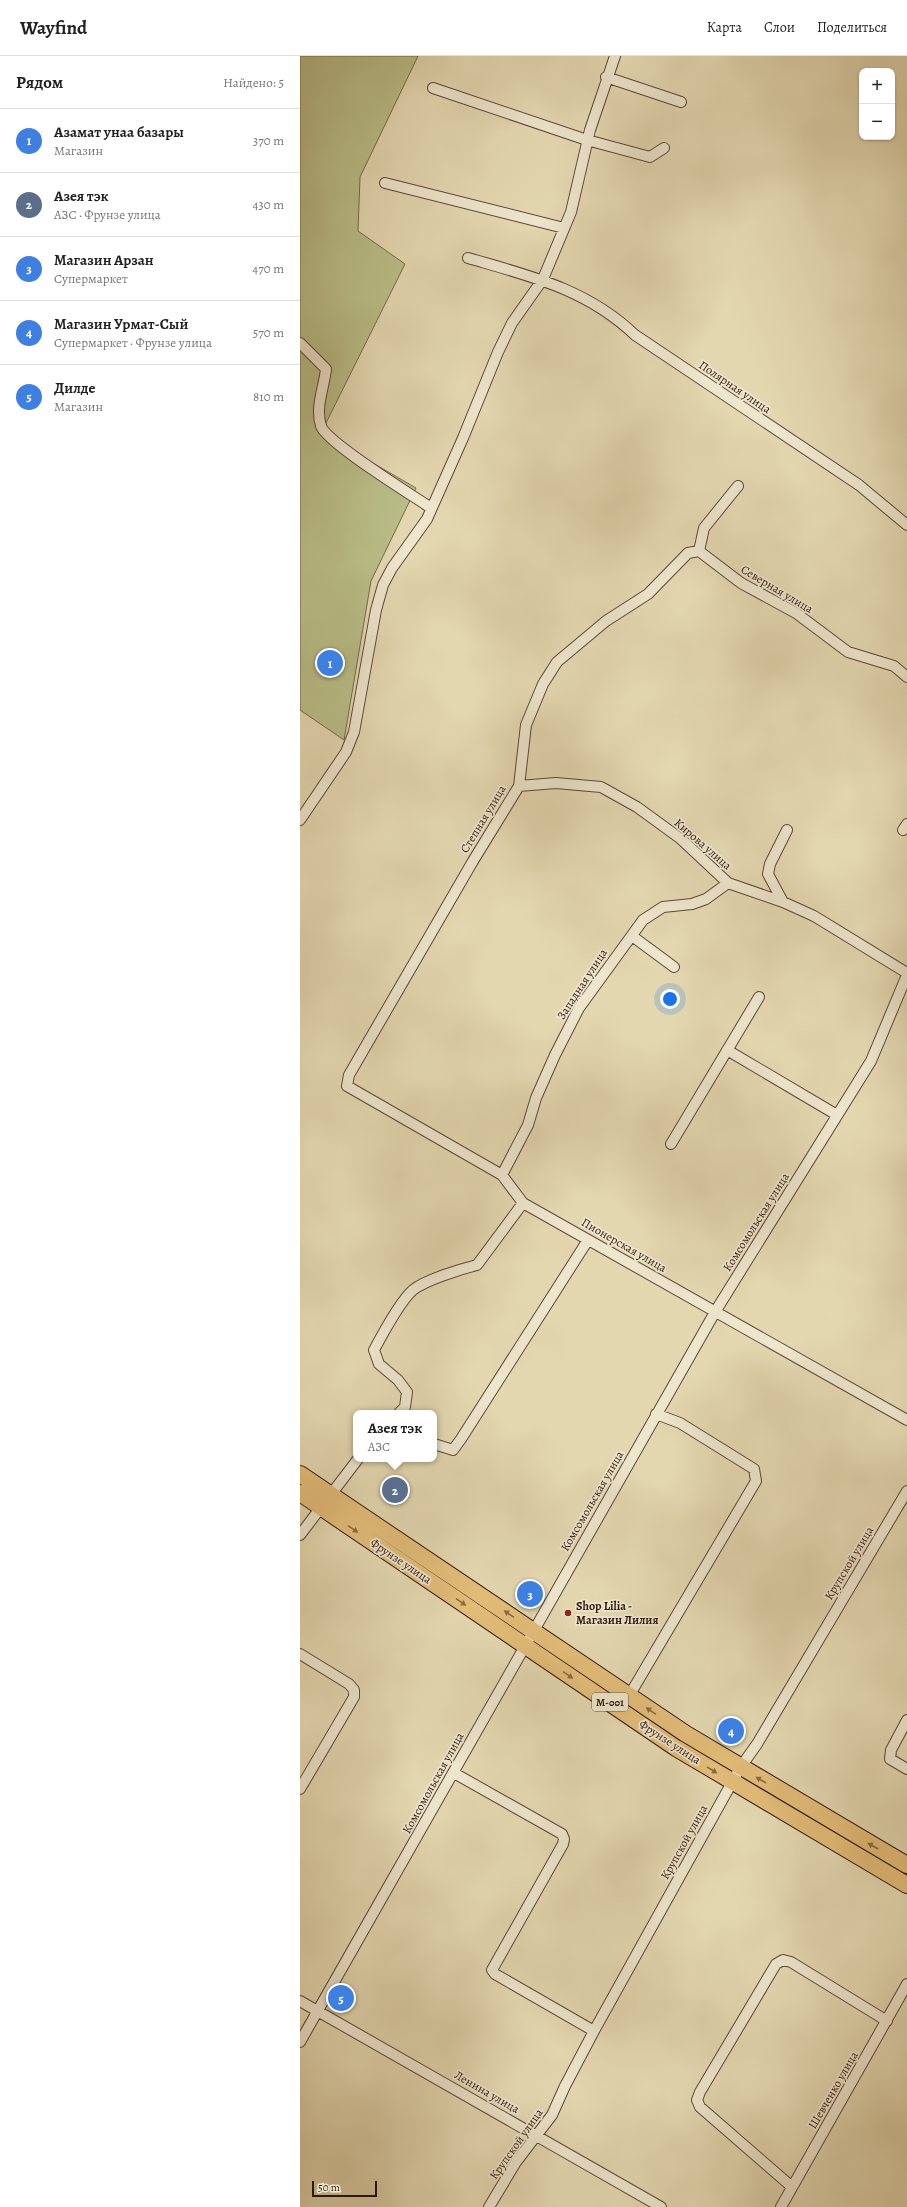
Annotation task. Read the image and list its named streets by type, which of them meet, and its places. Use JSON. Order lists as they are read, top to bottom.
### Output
{
  "streets": {
    "main road": ["Фрунзе улица", "M-001"],
    "street": [
      "Полярная улица",
      "Северная улица",
      "Степная улица",
      "Кирова улица",
      "Западная улица",
      "Комсомольская улица",
      "Пионерская улица",
      "Крупской улица",
      "Шевченко улица",
      "Ленина улица"
    ]
  },
  "crossings": [
    ["Северная улица", "Степная улица"],
    ["Степная улица", "Кирова улица"],
    ["Степная улица", "Пионерская улица"],
    ["Кирова улица", "Западная улица"],
    ["Кирова улица", "Комсомольская улица"],
    ["Западная улица", "Пионерская улица"],
    ["Комсомольская улица", "Пионерская улица"],
    ["Комсомольская улица", "Фрунзе улица"],
    ["Комсомольская улица", "Ленина улица"],
    ["Фрунзе улица", "Крупской улица"],
    ["Фрунзе улица", "M-001"],
    ["Крупской улица", "Ленина улица"]
  ],
  "places": ["Shop Lilia - Магазин Лилия"],
  "scale_bar": "50 m",
  "page": {
    "header": "Wayfind",
    "nav": ["Карта", "Слои", "Поделиться"],
    "heading": ["Рядом", "Найдено: 5"],
    "map_buttons": ["+", "−"],
    "list": [
      {
        "mark": "1",
        "name": "Азамат унаа базары",
        "note": "Магазин",
        "value": "370 m"
      },
      {
        "mark": "2",
        "name": "Азея тэк",
        "note": "АЗС · Фрунзе улица",
        "value": "430 m"
      },
      {
        "mark": "3",
        "name": "Магазин Арзан",
        "note": "Супермаркет",
        "value": "470 m"
      },
      {
        "mark": "4",
        "name": "Магазин Урмат-Сый",
        "note": "Супермаркет · Фрунзе улица",
        "value": "570 m"
      },
      {
        "mark": "5",
        "name": "Дилде",
        "note": "Магазин",
        "value": "810 m"
      }
    ],
    "pins": [
      "1",
      "2",
      "3",
      "4",
      "5"
    ],
    "popup": ["Азея тэк", "АЗС"],
    "scale": "50 m"
  }
}
